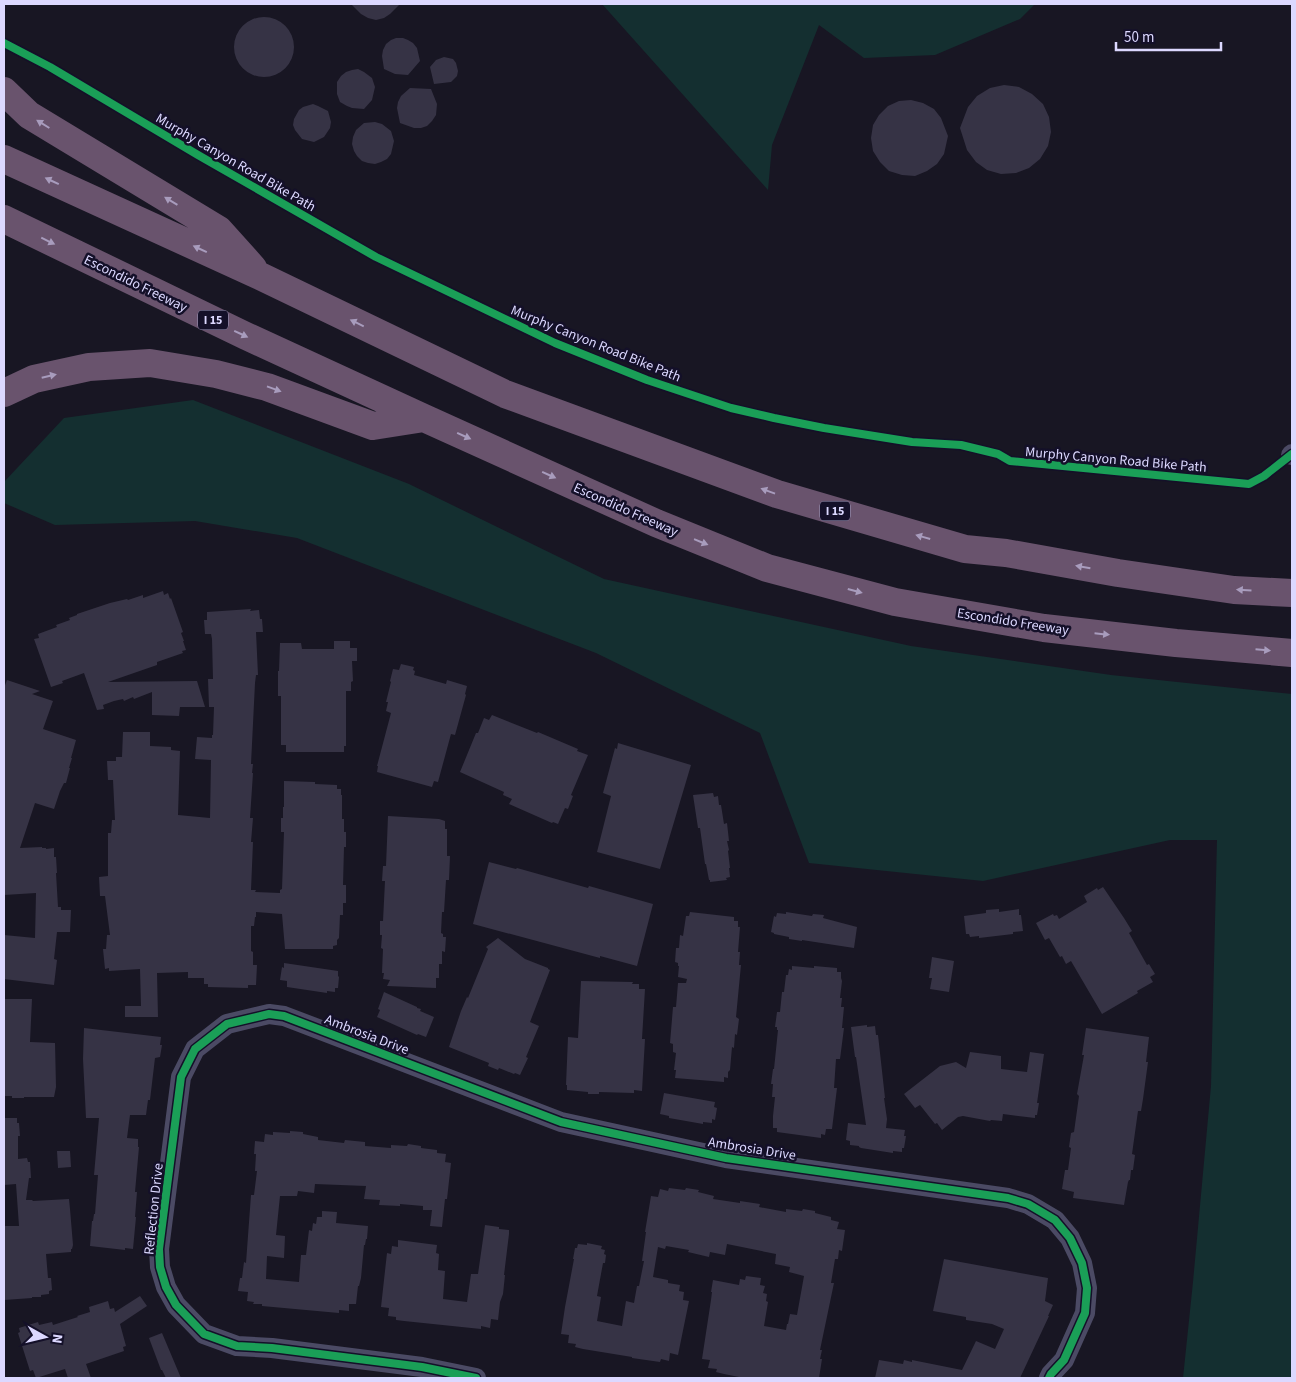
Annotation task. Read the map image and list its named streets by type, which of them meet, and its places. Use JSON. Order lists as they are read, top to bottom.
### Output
{
  "streets": {
    "highway": ["Escondido Freeway", "I 15"],
    "street": ["Ambrosia Drive", "Reflection Drive"],
    "cycle path": ["Murphy Canyon Road Bike Path"]
  },
  "crossings": [
    ["Ambrosia Drive", "Reflection Drive"]
  ],
  "scale_bar": "50 m",
  "north": "right"
}
